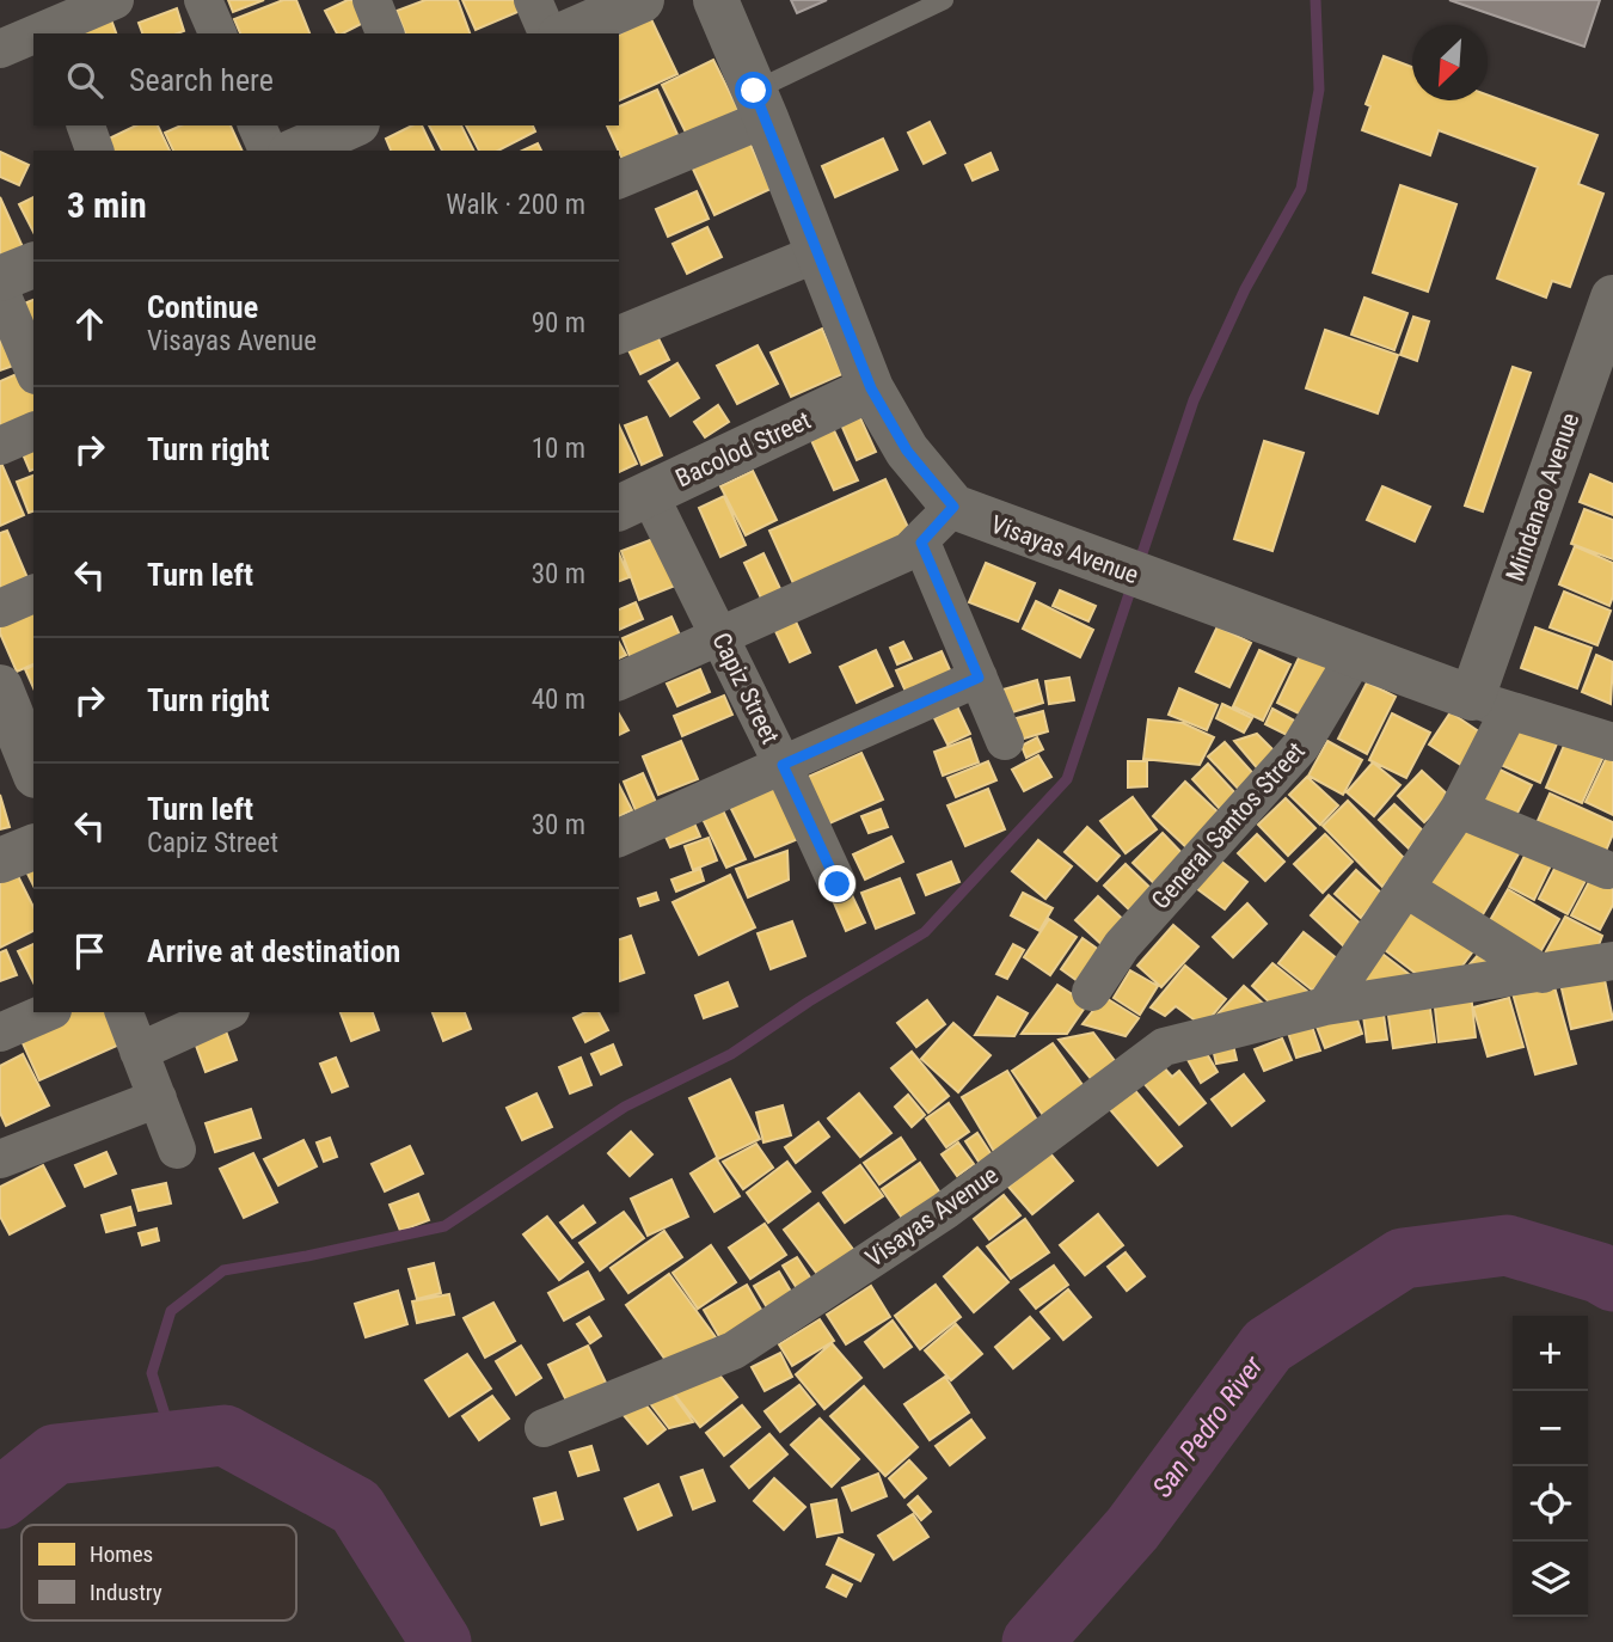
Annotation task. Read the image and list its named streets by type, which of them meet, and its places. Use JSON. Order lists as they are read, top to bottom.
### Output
{
  "streets": {
    "street": [
      "Bacolod Street",
      "Mindanao Avenue",
      "Visayas Avenue",
      "Capiz Street",
      "General Santos Street"
    ]
  },
  "crossings": [
    ["Bacolod Street", "Capiz Street"],
    ["Mindanao Avenue", "Visayas Avenue"],
    ["Visayas Avenue", "General Santos Street"]
  ],
  "water": ["San Pedro River"],
  "legend": ["Homes", "Industry"],
  "north": "bottom left",
  "page": {
    "search": "Search here",
    "heading": ["3 min", "Walk · 200 m"],
    "list": [
      ["Continue", "Visayas Avenue", "90 m"],
      ["Turn right", "10 m"],
      ["Turn left", "30 m"],
      ["Turn right", "40 m"],
      ["Turn left", "Capiz Street", "30 m"],
      "Arrive at destination"
    ],
    "map_buttons": ["+", "−"]
  }
}
